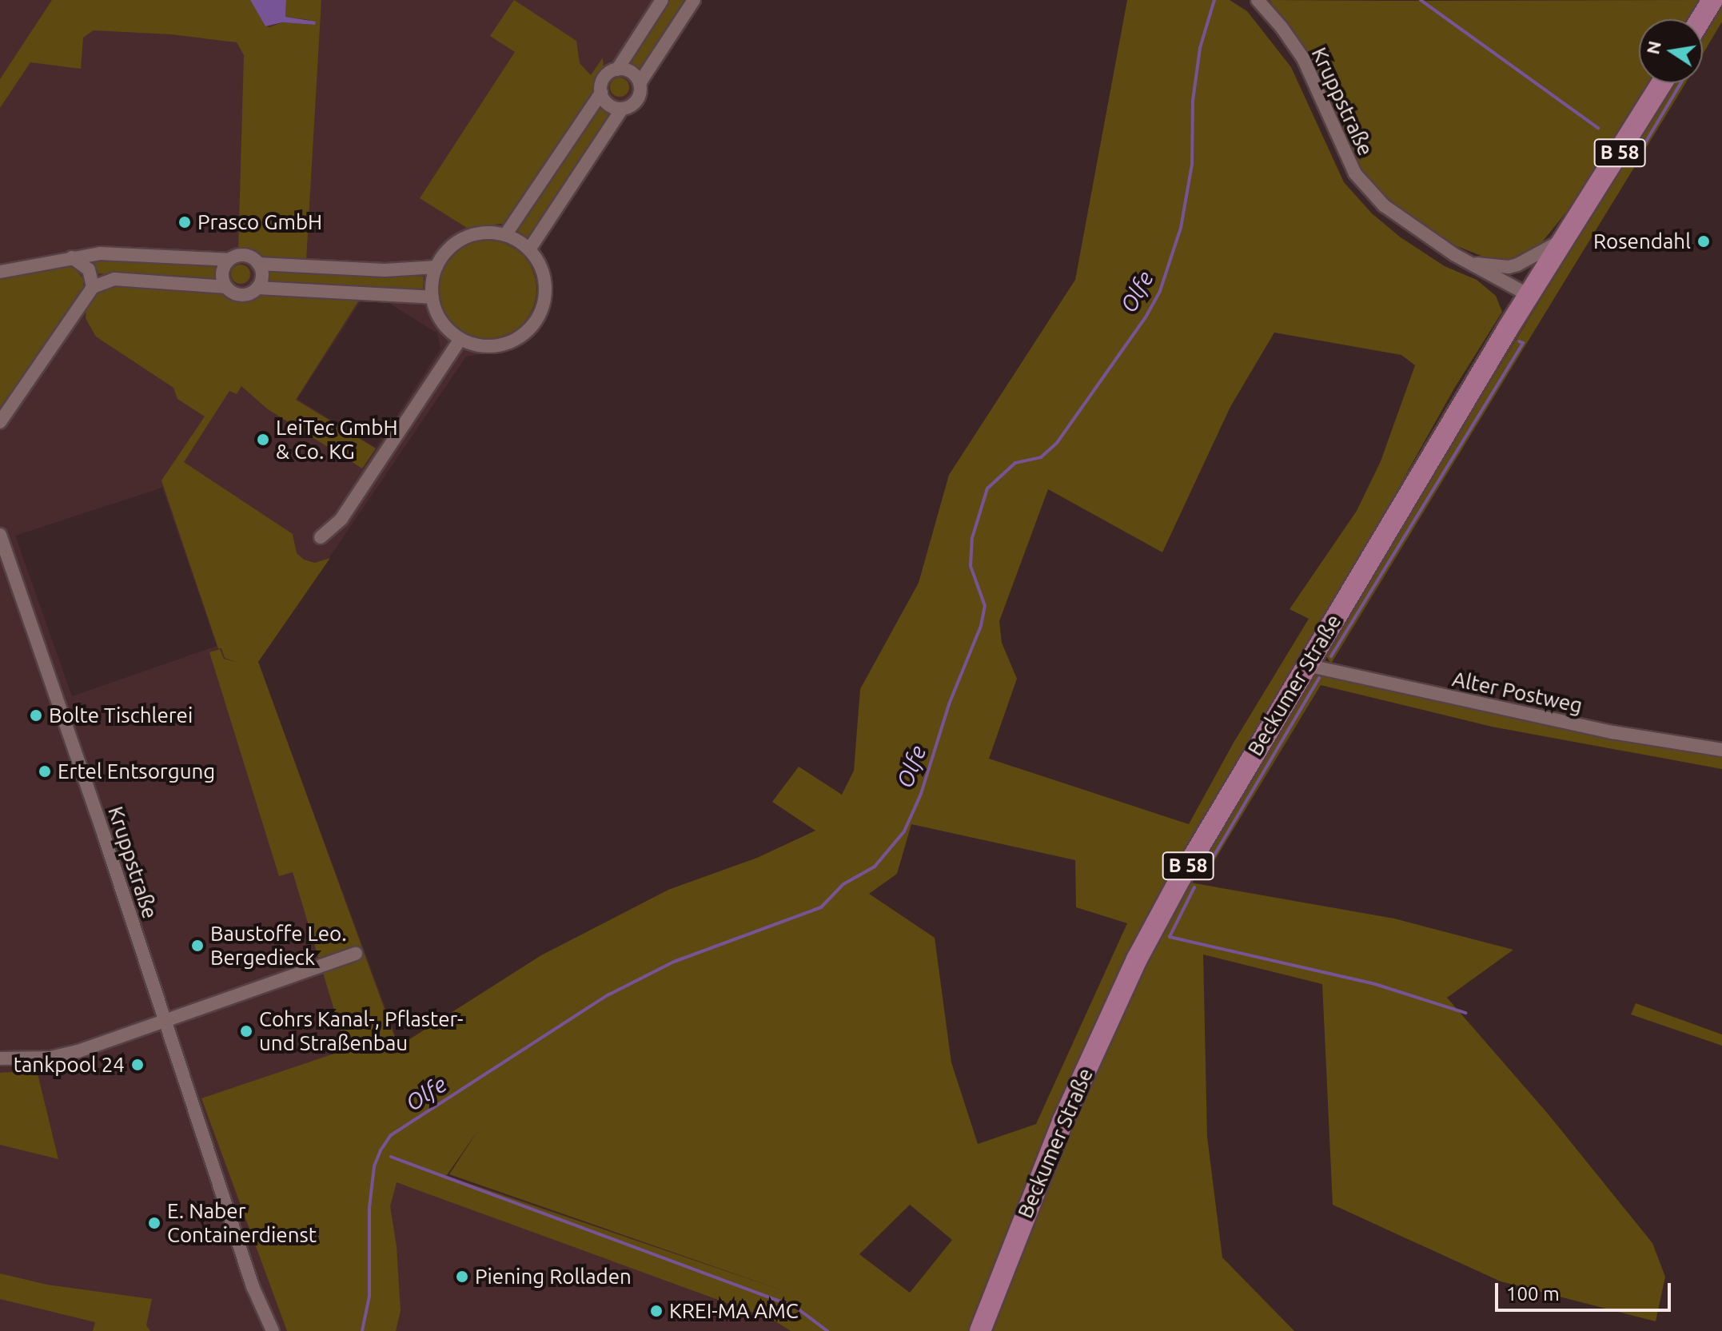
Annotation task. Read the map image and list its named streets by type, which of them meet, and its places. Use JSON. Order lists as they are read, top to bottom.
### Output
{
  "streets": {
    "main road": ["B 58", "Beckumer Straße"],
    "street": ["Kruppstraße", "Alter Postweg"]
  },
  "crossings": [
    ["Kruppstraße", "Beckumer Straße"],
    ["Beckumer Straße", "Alter Postweg"]
  ],
  "water": ["Olfe"],
  "places": [
    "Prasco GmbH",
    "Rosendahl",
    "LeiTec GmbH & Co. KG",
    "Bolte Tischlerei",
    "Ertel Entsorgung",
    "Baustoffe Leo. Bergedieck",
    "Cohrs Kanal-, Pflaster- und Straßenbau",
    "tankpool 24",
    "E. Naber Containerdienst",
    "Piening Rolladen",
    "KREI-MA AMC"
  ],
  "scale_bar": "100 m",
  "north": "left"
}
